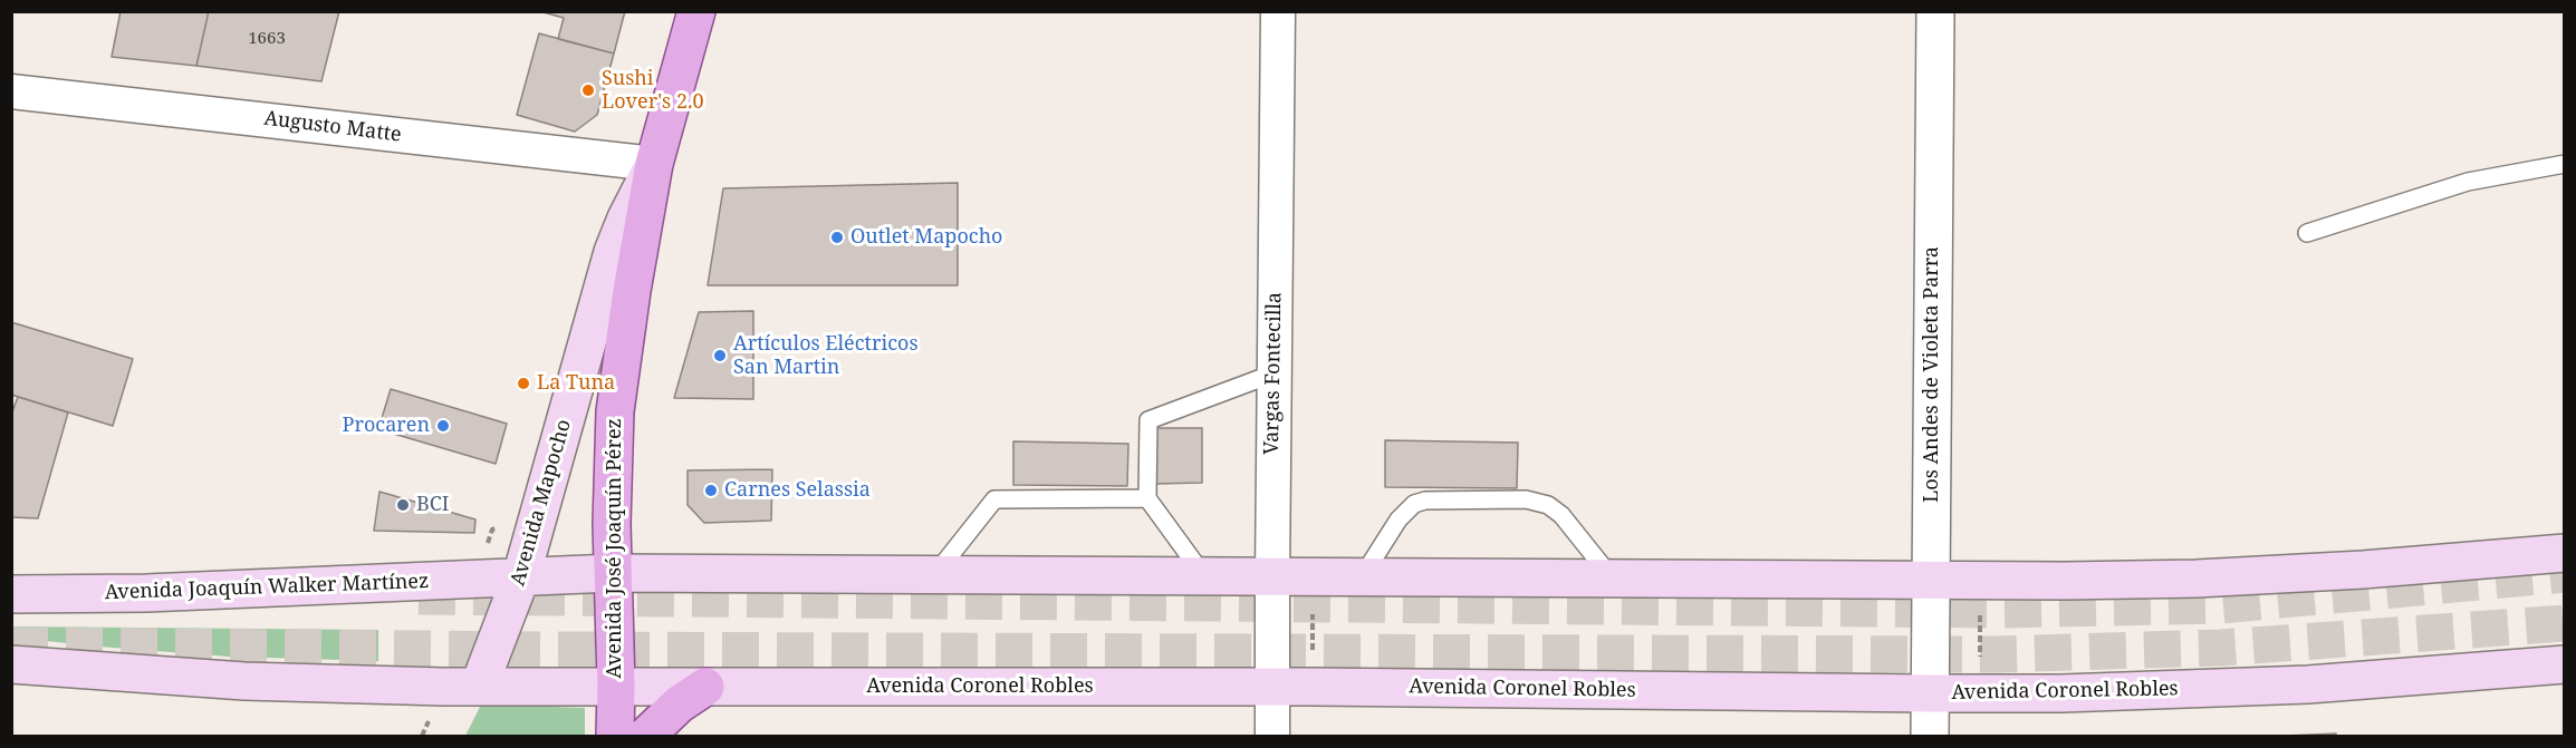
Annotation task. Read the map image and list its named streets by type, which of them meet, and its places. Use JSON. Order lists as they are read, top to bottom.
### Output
{
  "streets": {
    "main road": [
      "Avenida Mapocho",
      "Avenida José Joaquín Pérez",
      "Avenida Joaquín Walker Martínez",
      "Avenida Coronel Robles"
    ],
    "street": ["Augusto Matte", "Vargas Fontecilla", "Los Andes de Violeta Parra"]
  },
  "crossings": [
    ["Augusto Matte", "Avenida Mapocho"],
    ["Augusto Matte", "Avenida José Joaquín Pérez"],
    ["Vargas Fontecilla", "Avenida Coronel Robles"],
    ["Los Andes de Violeta Parra", "Avenida Coronel Robles"],
    ["Avenida Mapocho", "Avenida José Joaquín Pérez"],
    ["Avenida Mapocho", "Avenida Joaquín Walker Martínez"],
    ["Avenida Mapocho", "Avenida Coronel Robles"],
    ["Avenida José Joaquín Pérez", "Avenida Coronel Robles"]
  ],
  "places": [
    "Sushi Lover's 2.0",
    "Outlet Mapocho",
    "Artículos Eléctricos San Martin",
    "La Tuna",
    "Procaren",
    "Carnes Selassia",
    "BCI"
  ],
  "house_numbers": ["1663"]
}
